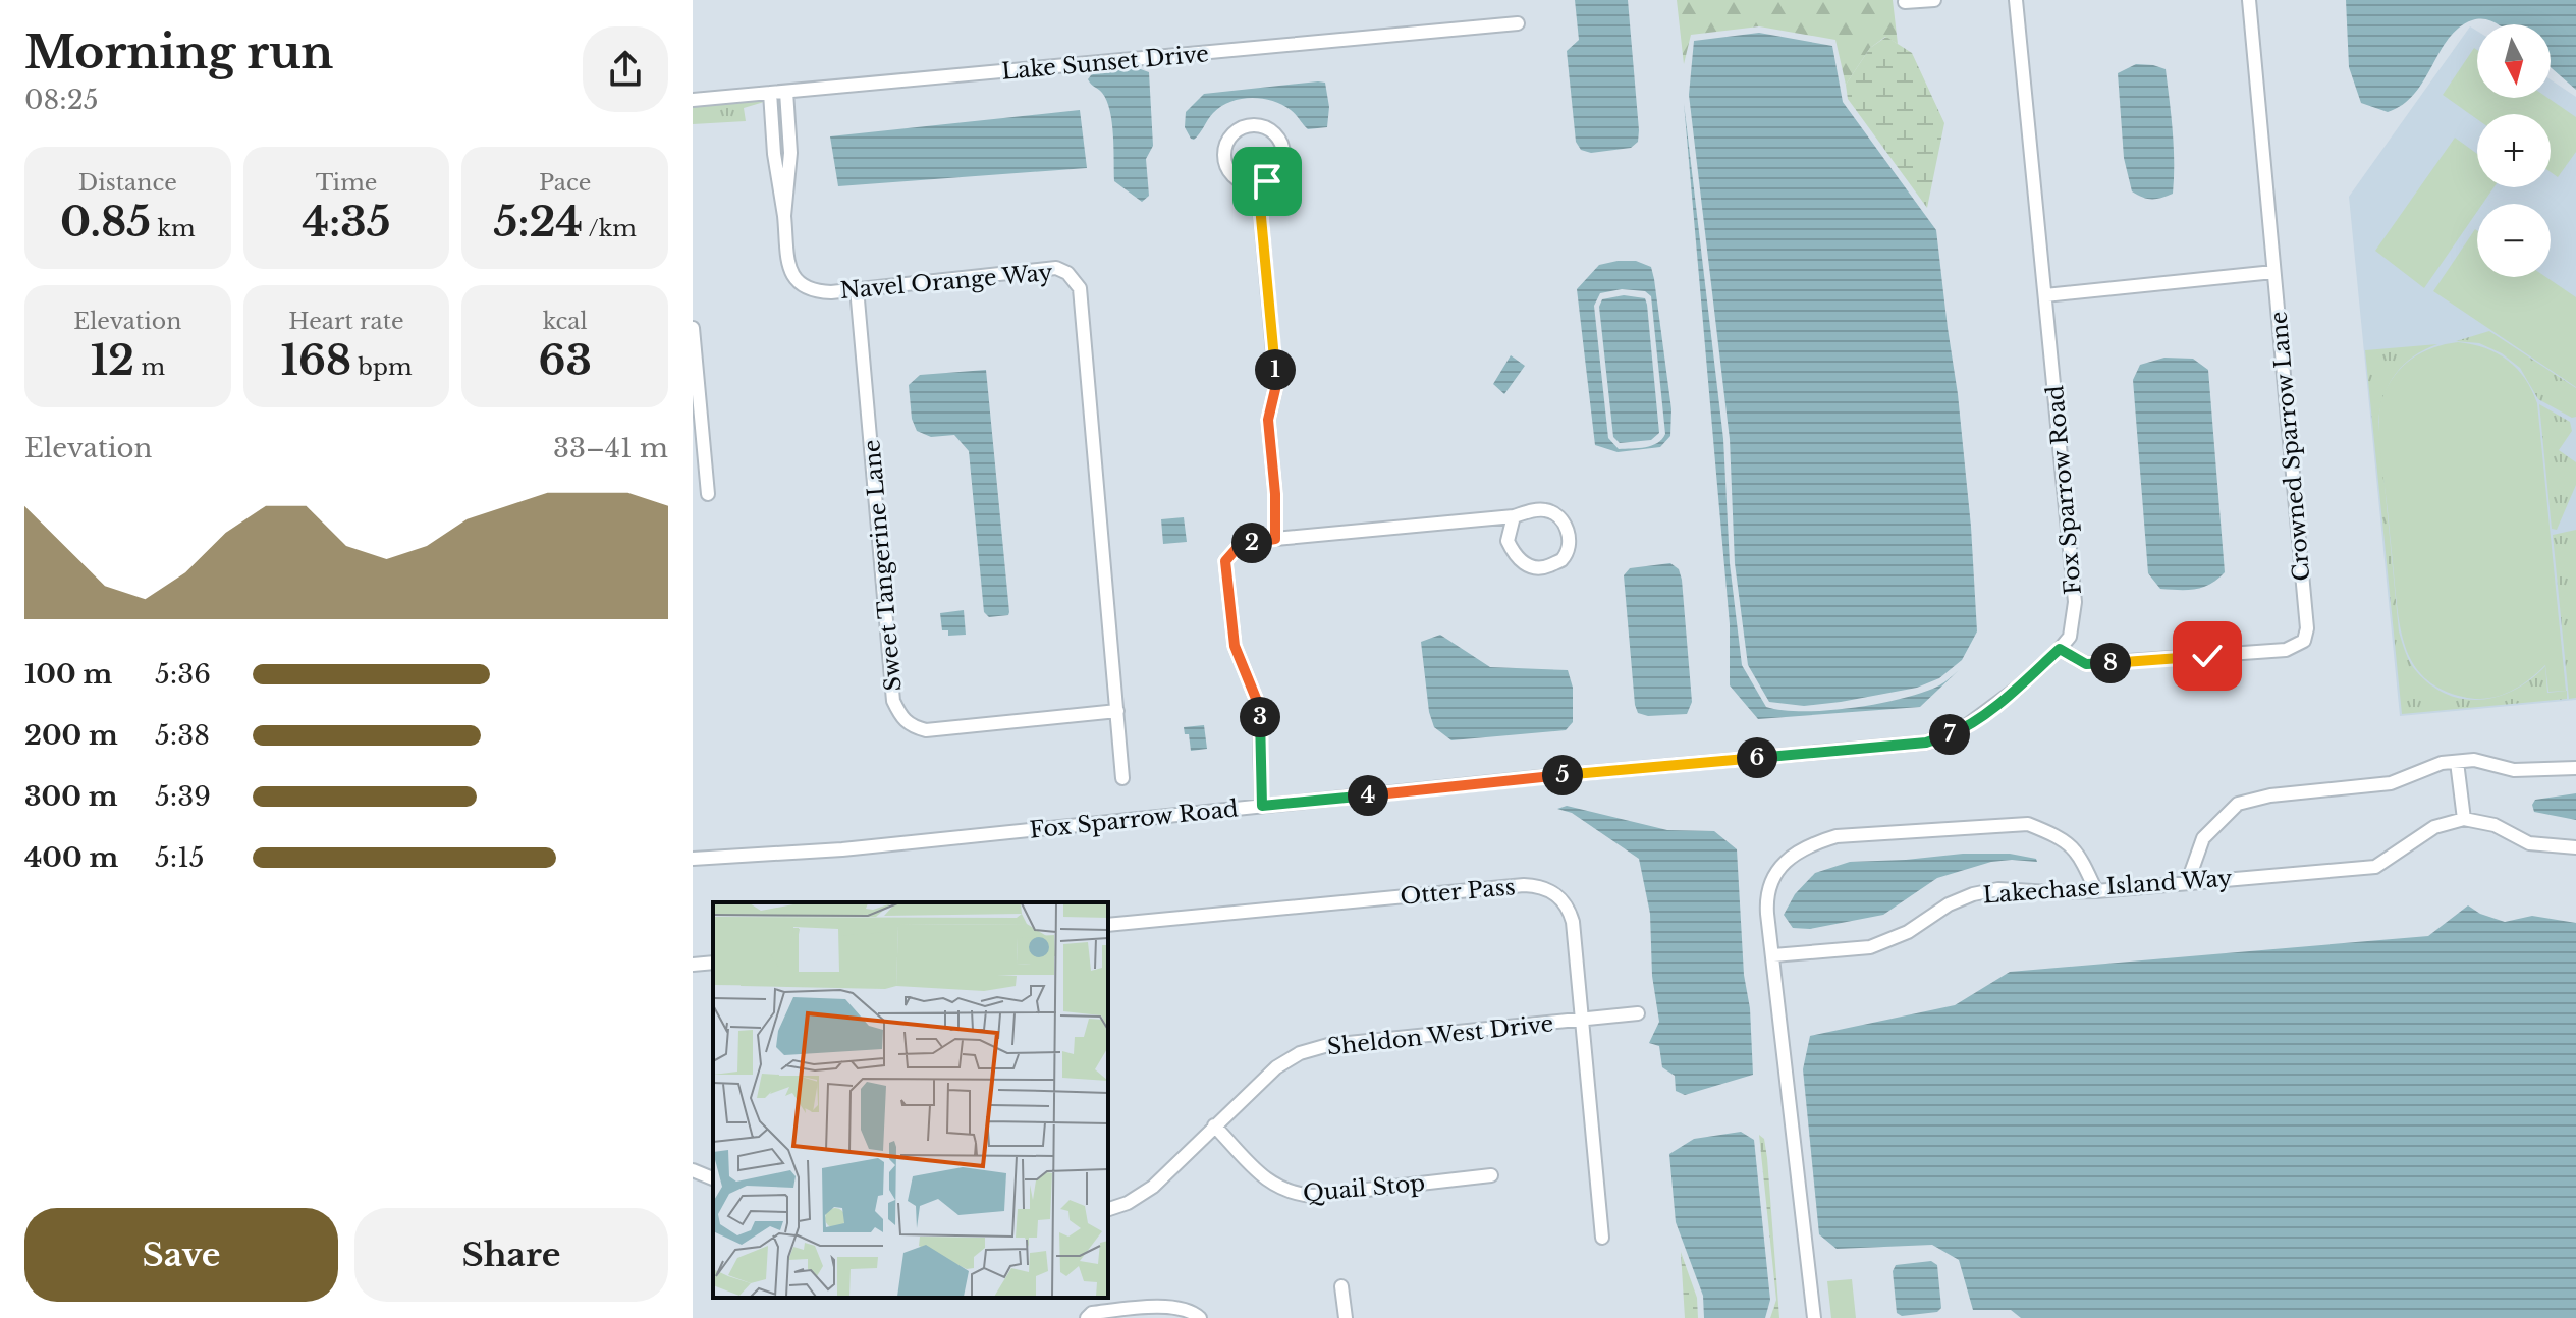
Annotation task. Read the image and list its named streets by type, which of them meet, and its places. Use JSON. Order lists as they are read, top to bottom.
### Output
{
  "streets": {
    "street": [
      "Lake Sunset Drive",
      "Navel Orange Way",
      "Crowned Sparrow Lane",
      "Fox Sparrow Road",
      "Sweet Tangerine Lane",
      "Lakechase Island Way",
      "Otter Pass",
      "Sheldon West Drive",
      "Quail Stop"
    ]
  },
  "crossings": [
    ["Navel Orange Way", "Sweet Tangerine Lane"],
    ["Crowned Sparrow Lane", "Fox Sparrow Road"],
    ["Otter Pass", "Sheldon West Drive"],
    ["Sheldon West Drive", "Quail Stop"]
  ],
  "north": "bottom",
  "page": {
    "heading": ["Morning run", "08:25"],
    "map_buttons": ["+", "−"],
    "stats": [
      ["Distance", "0.85 km"],
      ["Time", "4:35"],
      ["Pace", "5:24 /km"],
      ["Elevation", "12 m"],
      ["Heart rate", "168 bpm"],
      ["kcal", "63"]
    ],
    "pins": [
      "1",
      "2",
      "8",
      "3",
      "7",
      "6",
      "5",
      "4"
    ],
    "chart": ["Elevation", "33–41 m"],
    "list": [
      {
        "name": "100 m",
        "note": "5:36"
      },
      {
        "name": "200 m",
        "note": "5:38"
      },
      {
        "name": "300 m",
        "note": "5:39"
      },
      {
        "name": "400 m",
        "note": "5:15"
      }
    ],
    "buttons": ["Save", "Share"]
  }
}
